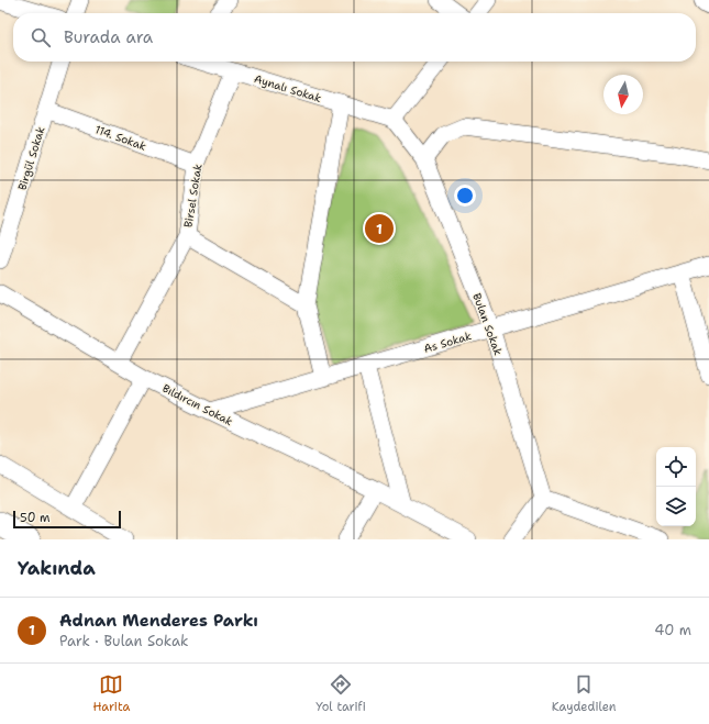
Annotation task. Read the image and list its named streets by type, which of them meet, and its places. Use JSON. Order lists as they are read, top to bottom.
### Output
{
  "streets": {
    "street": [
      "Aynalı Sokak",
      "114. Sokak",
      "Birgül Sokak",
      "Birsel Sokak",
      "Bulan Sokak",
      "As Sokak",
      "Bıldırcın Sokak"
    ]
  },
  "crossings": [
    ["Aynalı Sokak", "Birsel Sokak"],
    ["Aynalı Sokak", "Bulan Sokak"],
    ["114. Sokak", "Birgül Sokak"],
    ["114. Sokak", "Birsel Sokak"],
    ["Birsel Sokak", "Bıldırcın Sokak"],
    ["Bulan Sokak", "As Sokak"],
    ["As Sokak", "Bıldırcın Sokak"]
  ],
  "scale_bar": "50 m",
  "north": "bottom",
  "page": {
    "search": "Burada ara",
    "pins": "1",
    "scale": "50 m",
    "heading": "Yakında",
    "list": [
      {
        "mark": "1",
        "name": "Adnan Menderes Parkı",
        "note": "Park · Bulan Sokak",
        "value": "40 m"
      }
    ],
    "nav": ["Harita", "Yol tarifi", "Kaydedilen"]
  }
}
